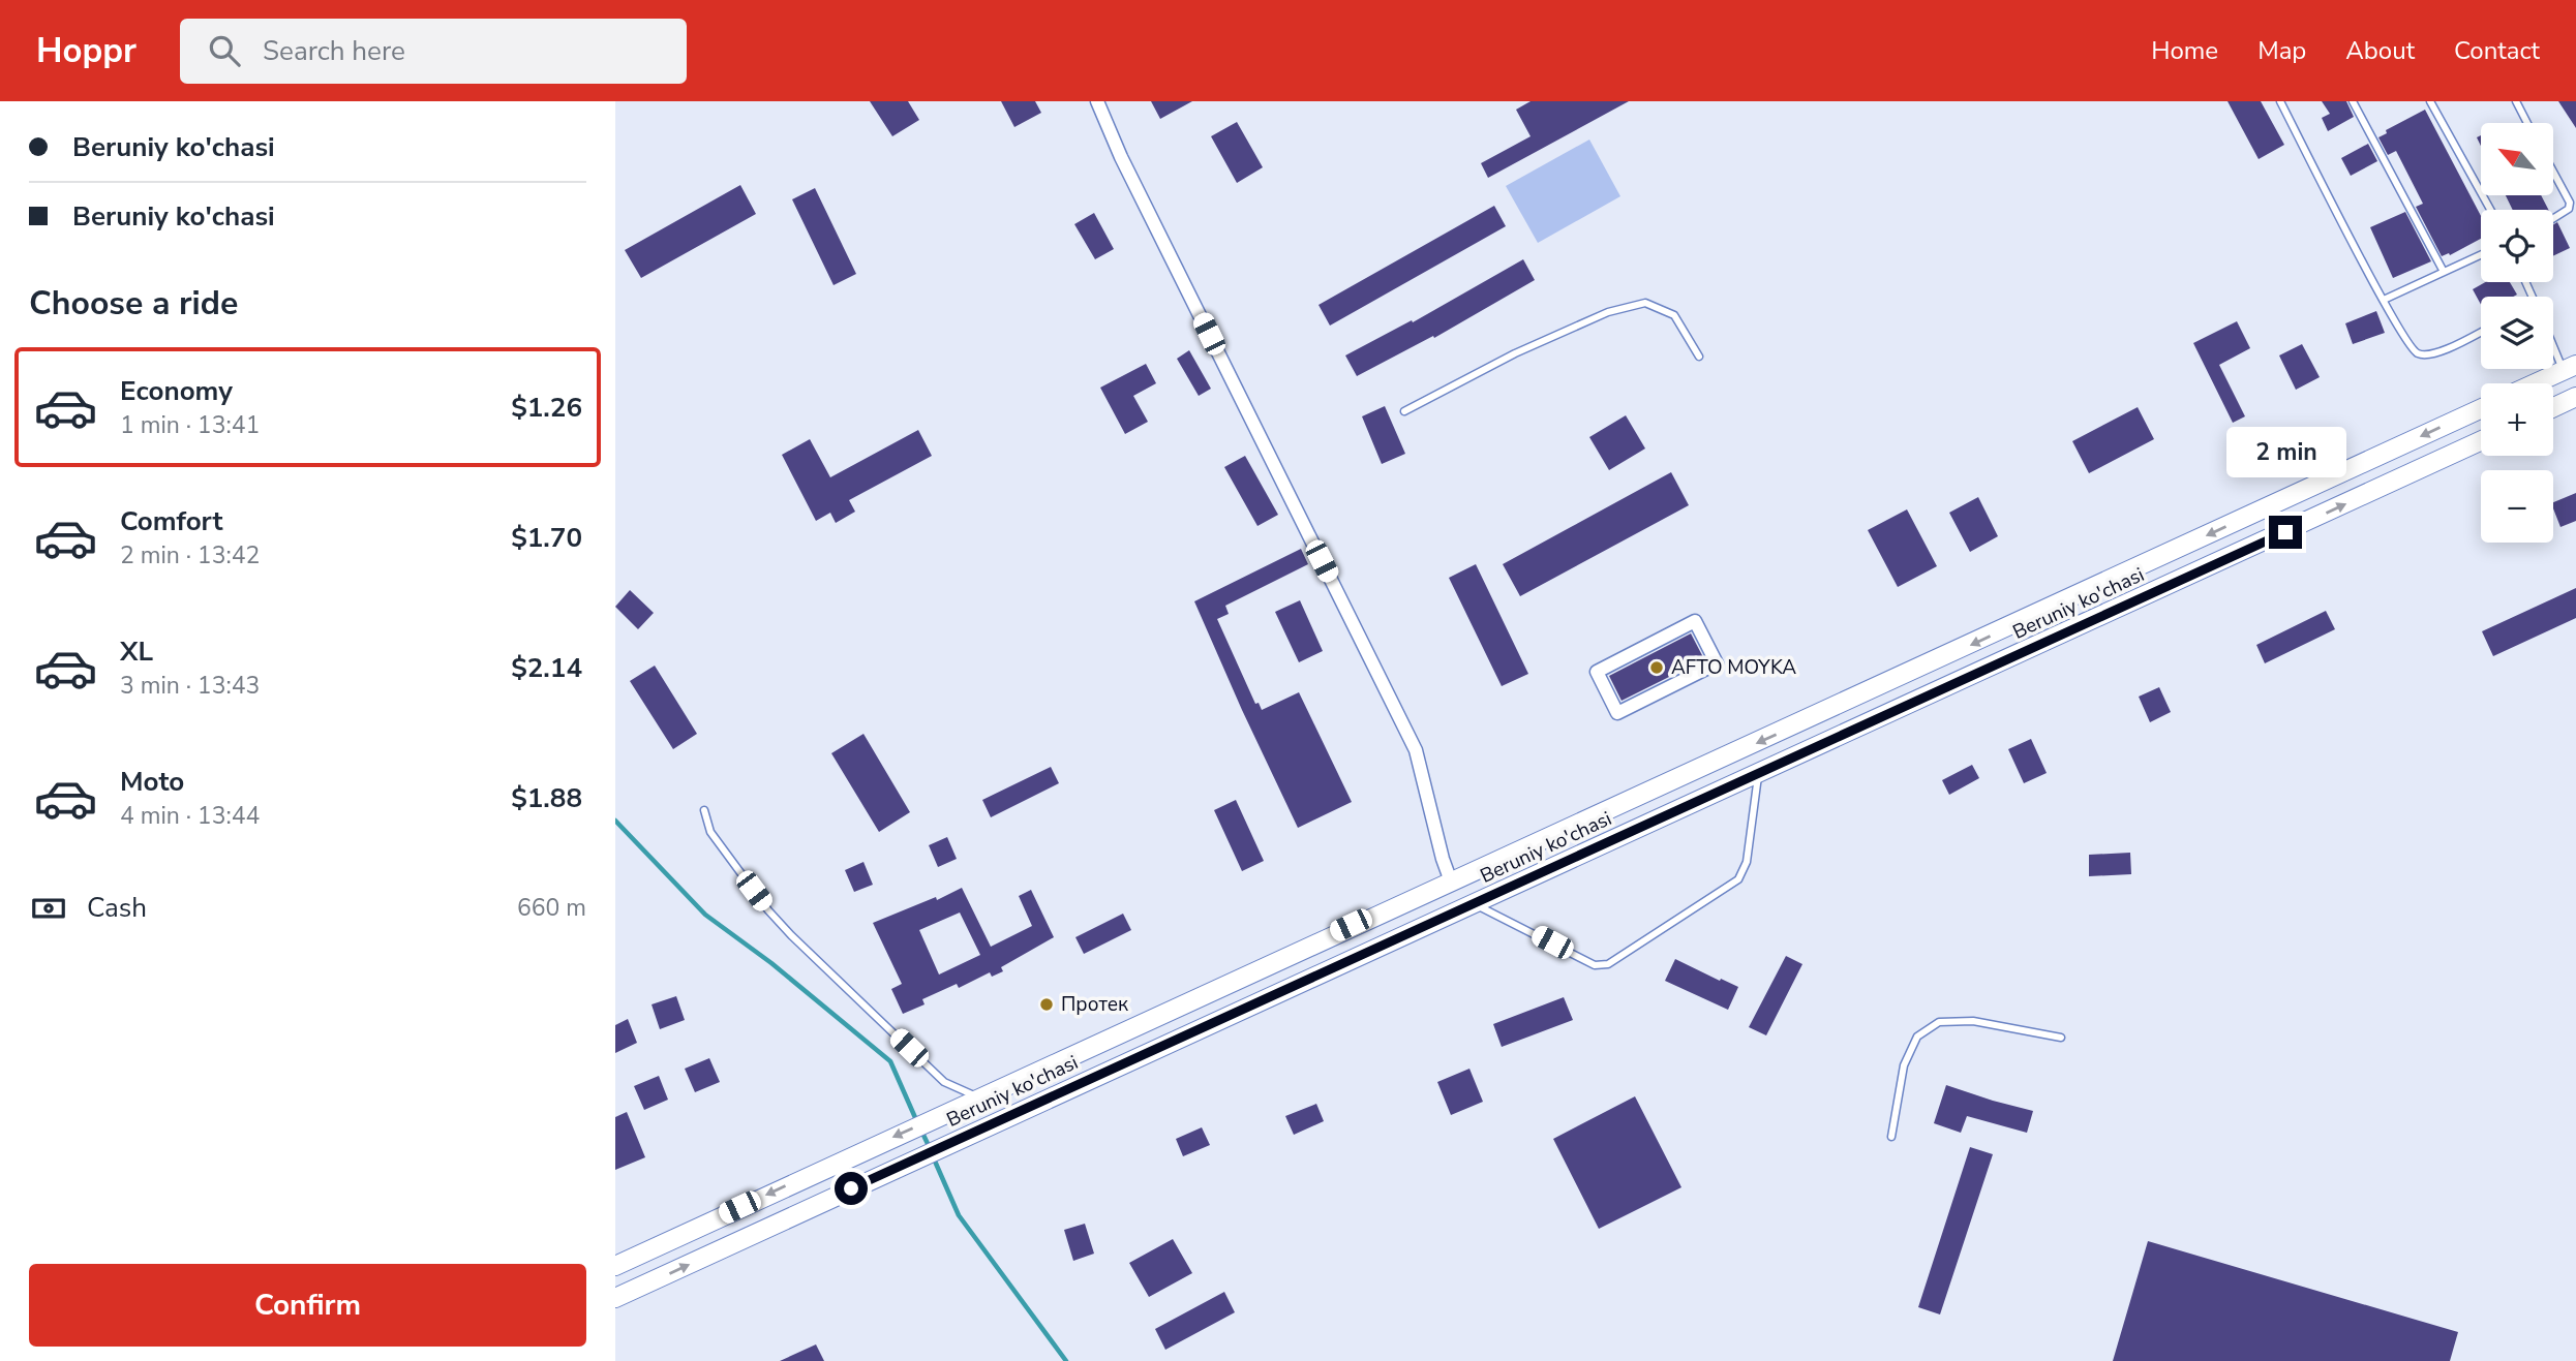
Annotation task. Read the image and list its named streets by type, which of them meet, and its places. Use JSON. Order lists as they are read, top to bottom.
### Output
{
  "streets": {
    "main road": ["Beruniy ko'chasi"]
  },
  "places": ["AFTO MOYKA", "Протек"],
  "north": "top left",
  "page": {
    "header": "Hoppr",
    "search": "Search here",
    "nav": [
      "Home",
      "Map",
      "About",
      "Contact"
    ],
    "banner": ["Beruniy ko'chasi", "Beruniy ko'chasi"],
    "map_buttons": ["+", "−"],
    "heading": "Choose a ride",
    "list": [
      {
        "name": "Economy",
        "note": "1 min · 13:41",
        "value": "$1.26"
      },
      {
        "name": "Comfort",
        "note": "2 min · 13:42",
        "value": "$1.70"
      },
      {
        "name": "XL",
        "note": "3 min · 13:43",
        "value": "$2.14"
      },
      {
        "name": "Moto",
        "note": "4 min · 13:44",
        "value": "$1.88"
      }
    ],
    "bubble": "2 min",
    "pay": ["Cash", "660 m"],
    "buttons": "Confirm"
  }
}
